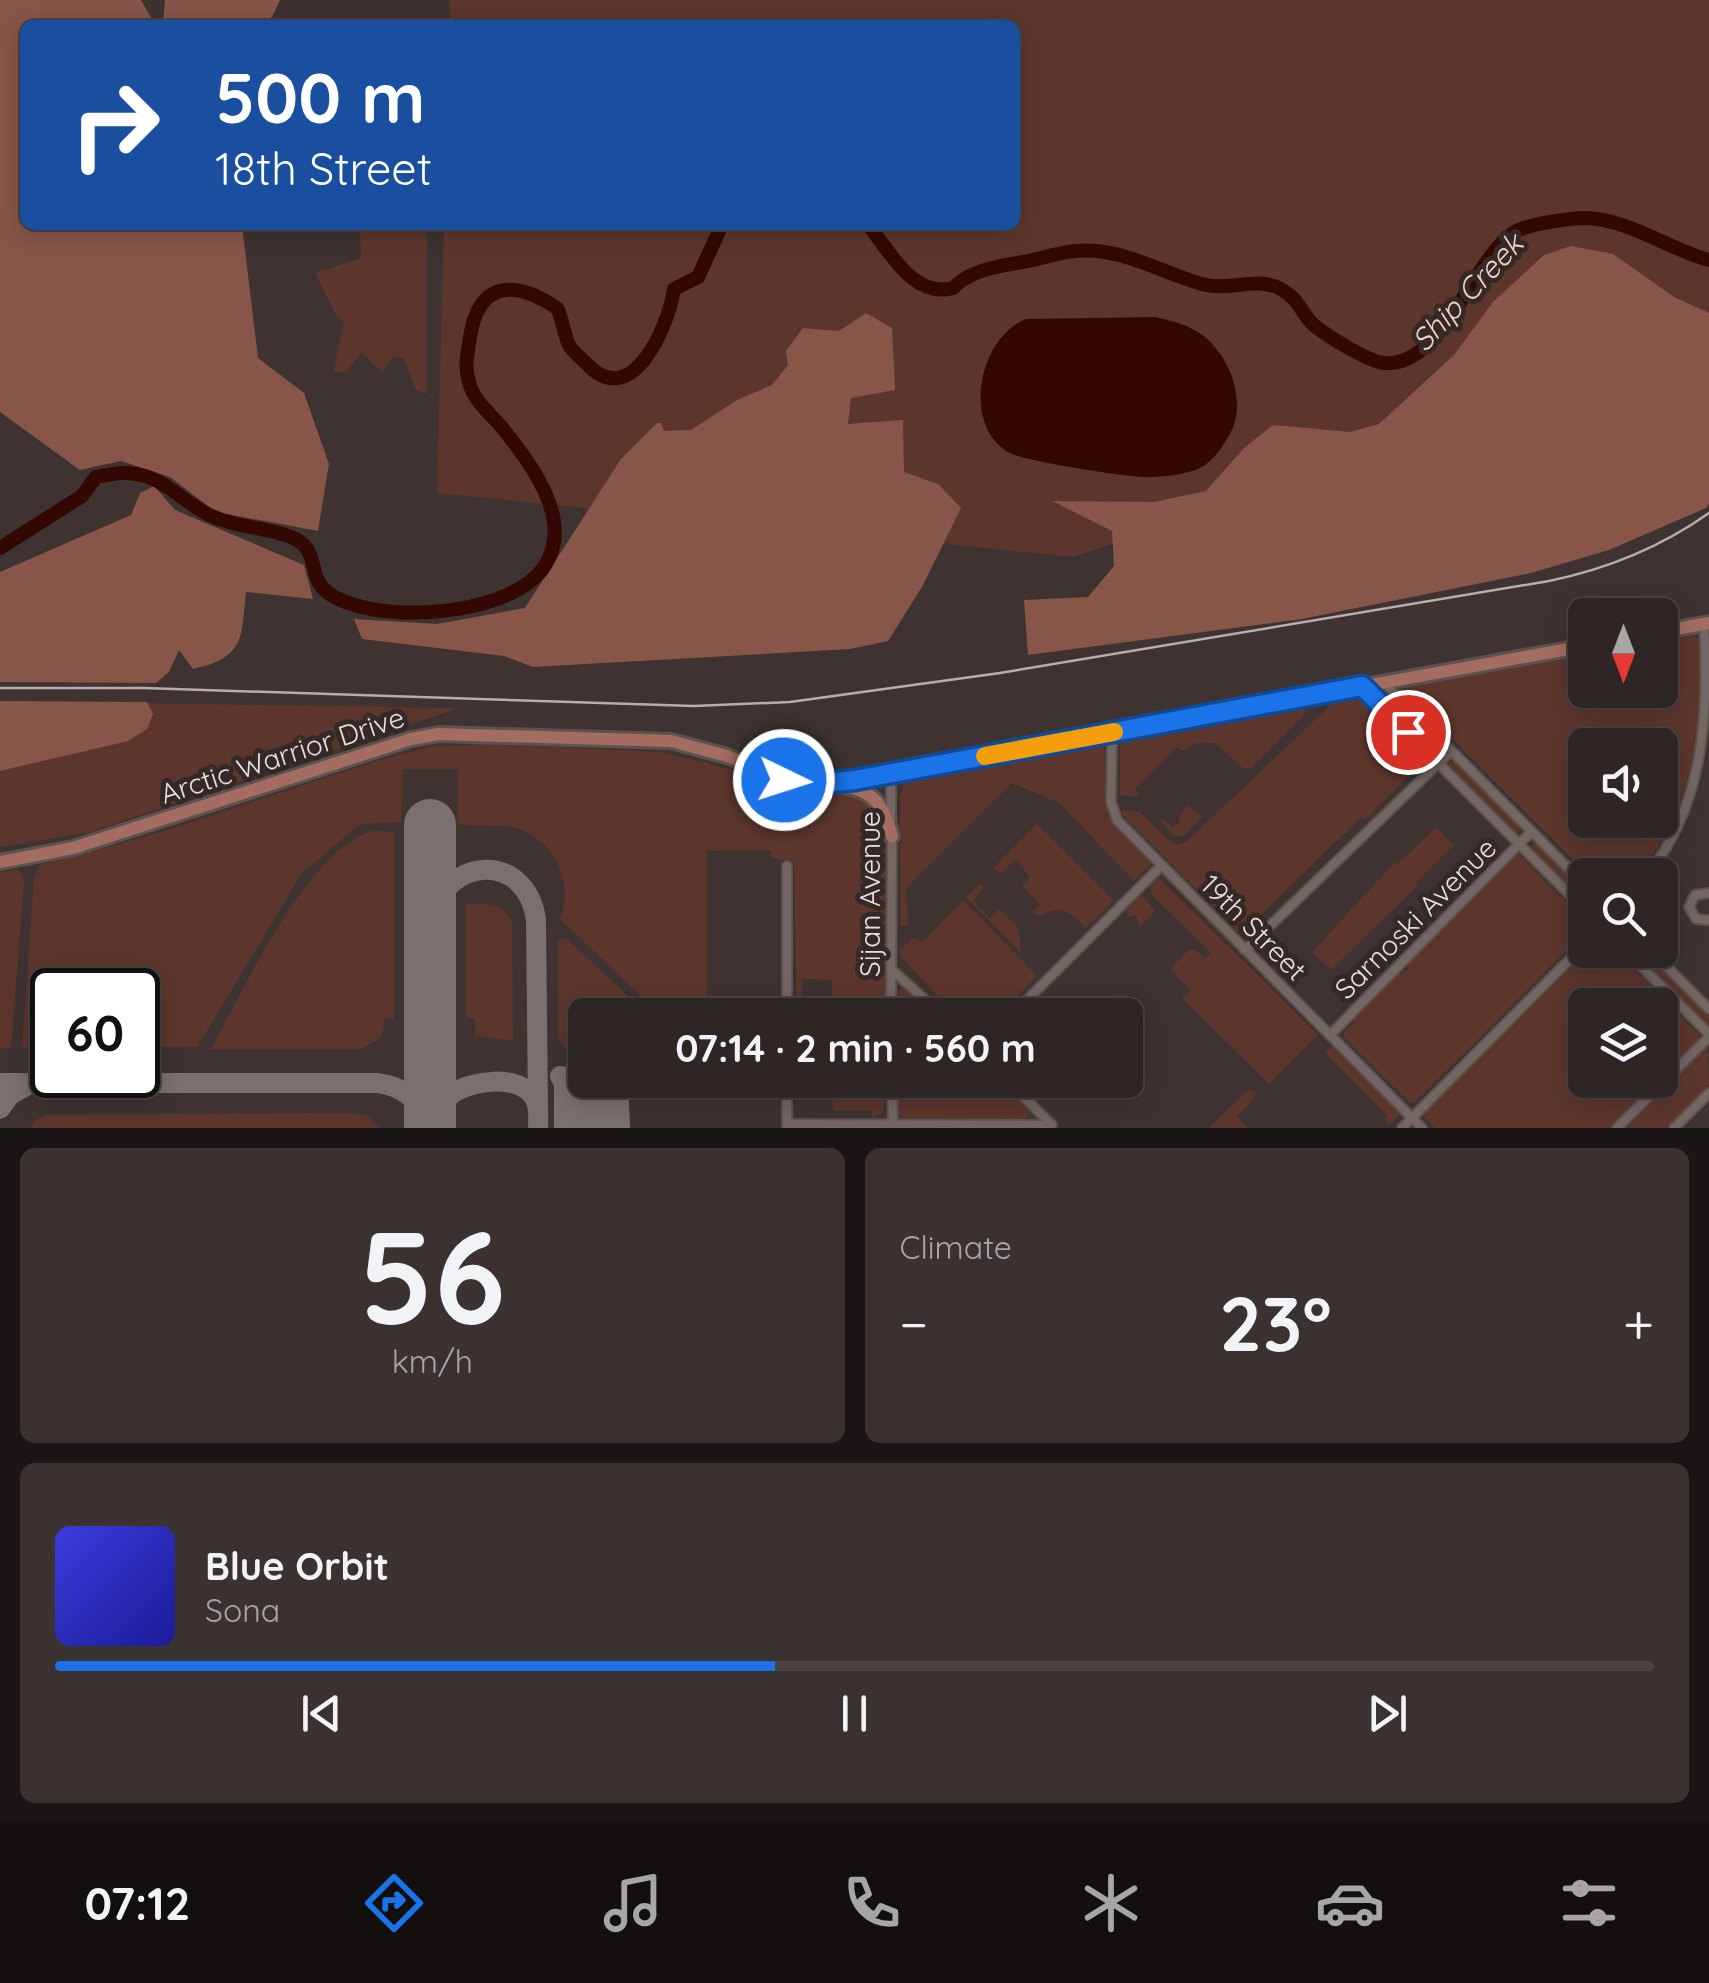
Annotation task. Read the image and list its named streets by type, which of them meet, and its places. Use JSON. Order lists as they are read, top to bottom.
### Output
{
  "streets": {
    "main road": ["Arctic Warrior Drive"],
    "street": ["Sijan Avenue", "Sarnoski Avenue", "19th Street"]
  },
  "crossings": [
    ["Arctic Warrior Drive", "Sijan Avenue"],
    ["Arctic Warrior Drive", "19th Street"],
    ["Sarnoski Avenue", "19th Street"]
  ],
  "water": ["Ship Creek"],
  "north": "bottom",
  "page": {
    "turn": ["500 m", "18th Street"],
    "limit": "60",
    "trip": "07:14 · 2 min · 560 m",
    "tile": [
      ["56", "km/h"],
      "Climate"
    ],
    "heat": ["−", "23°", "+"],
    "song": ["Blue Orbit", "Sona"],
    "tabs": "07:12"
  }
}
